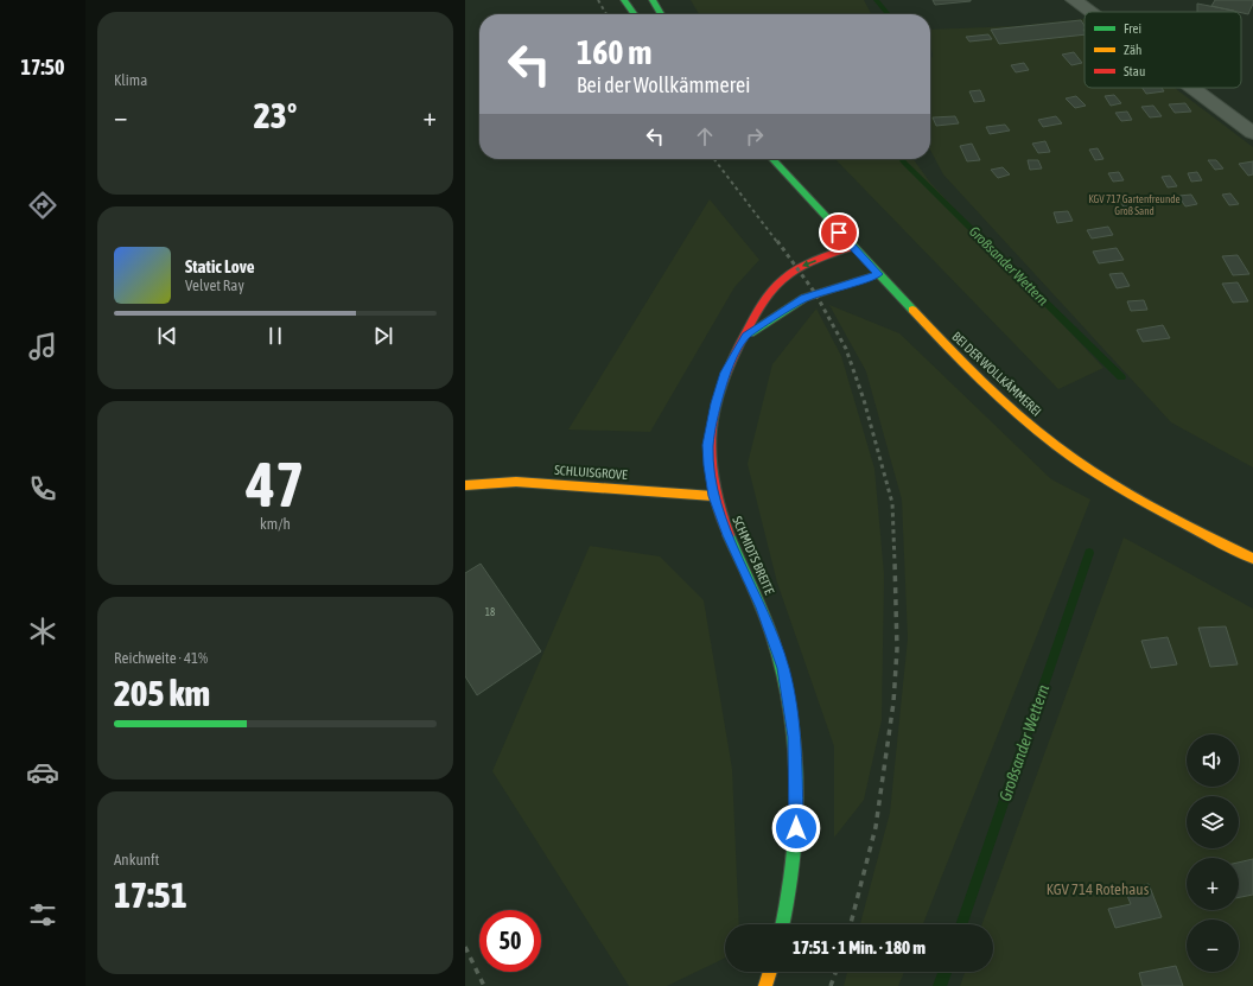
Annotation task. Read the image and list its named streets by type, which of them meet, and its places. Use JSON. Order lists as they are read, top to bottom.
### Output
{
  "streets": {
    "main road": ["BEI DER WOLLKÄMMEREI", "SCHLUISGROVE", "SCHMIDTS BREITE"]
  },
  "crossings": [
    ["BEI DER WOLLKÄMMEREI", "SCHMIDTS BREITE"],
    ["SCHLUISGROVE", "SCHMIDTS BREITE"]
  ],
  "water": ["Großsander Wettern"],
  "parks": ["KGV 717 Gartenfreunde Groß Sand", "KGV 714 Rotehaus"],
  "house_numbers": ["18"],
  "legend": ["Frei", "Zäh", "Stau"],
  "page": {
    "tabs": "17:50",
    "tile": [
      "Klima",
      ["47", "km/h"],
      ["Reichweite · 41%", "205 km"],
      ["Ankunft", "17:51"]
    ],
    "turn": ["160 m", "Bei der Wollkämmerei"],
    "heat": ["−", "23°", "+"],
    "song": ["Static Love", "Velvet Ray"],
    "map_buttons": ["+", "−"],
    "limit": "50",
    "trip": "17:51 · 1 Min. · 180 m"
  }
}
